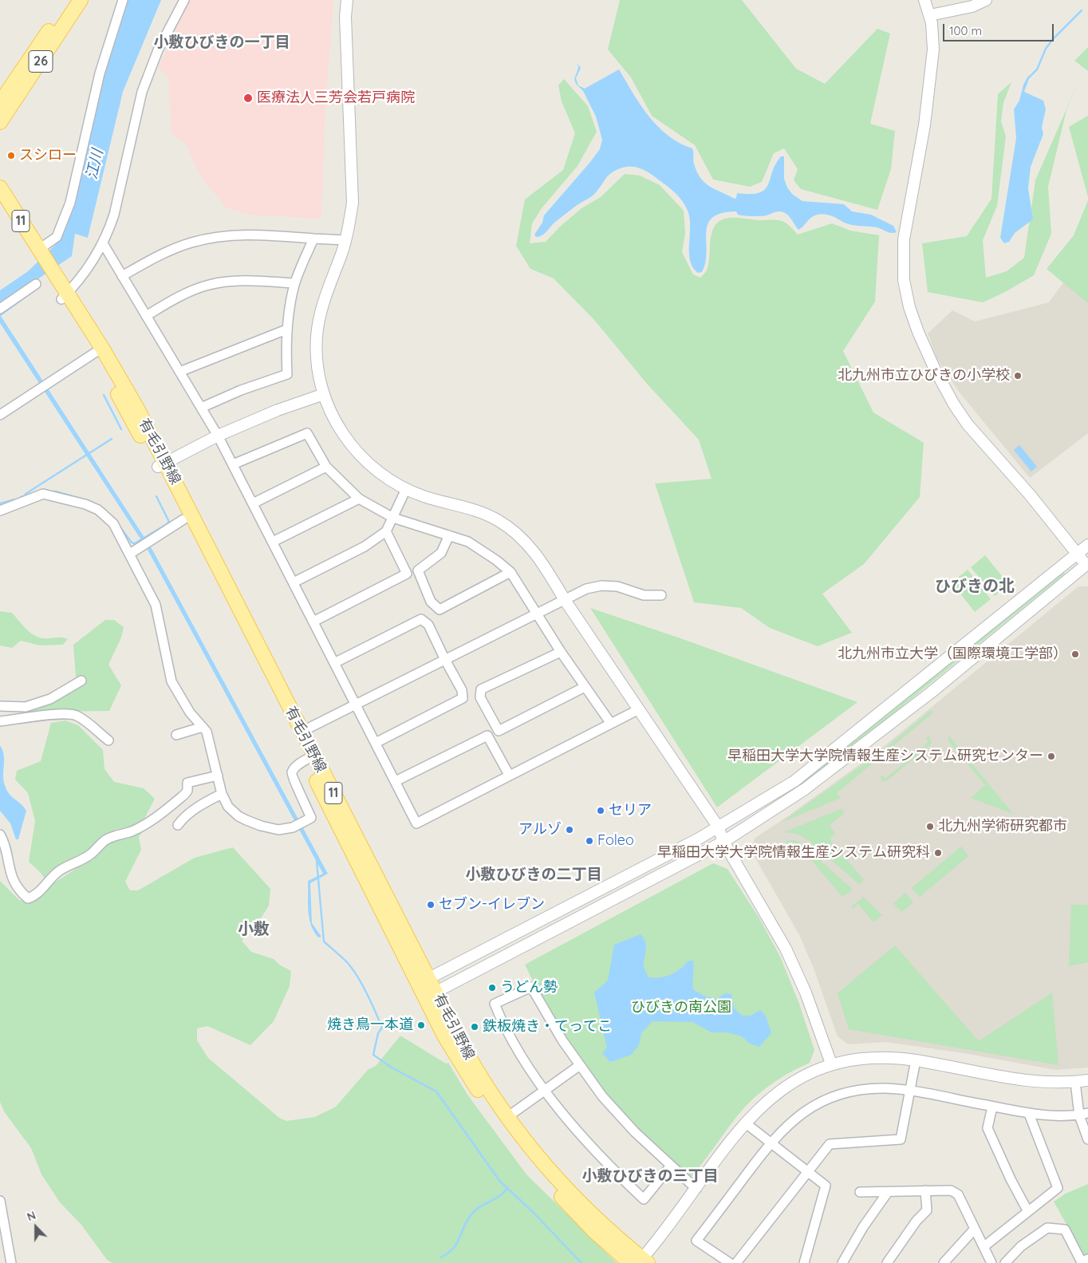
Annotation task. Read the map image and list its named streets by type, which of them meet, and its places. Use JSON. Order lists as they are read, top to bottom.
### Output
{
  "streets": {
    "main road": ["26", "11", "有毛引野線"]
  },
  "districts": [
    "小敷ひびきの一丁目",
    "ひびきの北",
    "小敷ひびきの二丁目",
    "小敷",
    "小敷ひびきの三丁目"
  ],
  "water": ["江川"],
  "parks": ["ひびきの南公園"],
  "places": [
    "医療法人三芳会若戸病院",
    "スシロー",
    "北九州市立ひびきの小学校",
    "北九州市立大学（国際環境工学部）",
    "早稲田大学大学院情報生産システム研究センター",
    "セリア",
    "北九州学術研究都市",
    "アルゾ",
    "Foleo",
    "早稲田大学大学院情報生産システム研究科",
    "セブン-イレブン",
    "うどん勢",
    "焼き鳥一本道",
    "鉄板焼き・てってこ"
  ],
  "scale_bar": "100 m",
  "north": "top"
}
